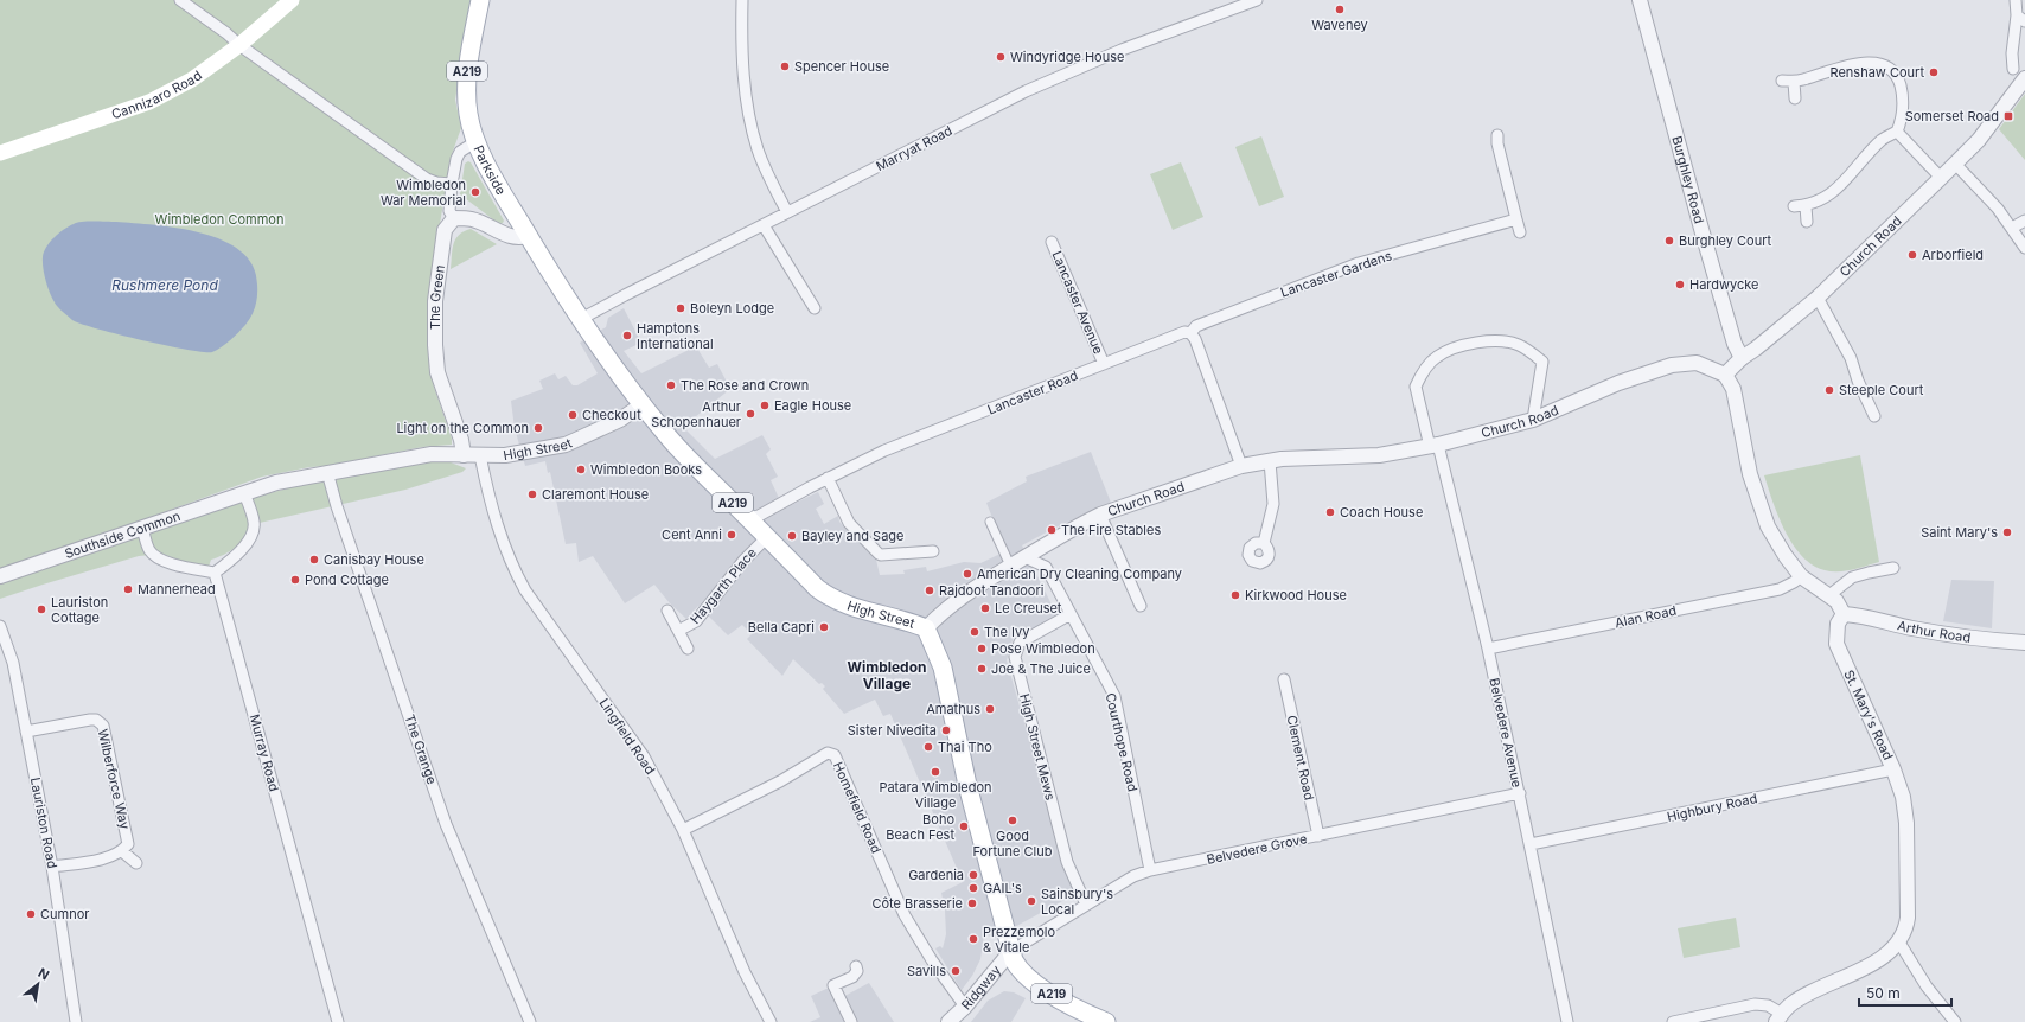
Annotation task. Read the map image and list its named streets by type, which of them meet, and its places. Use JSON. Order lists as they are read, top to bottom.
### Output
{
  "streets": {
    "main road": [
      "A219",
      "Cannizaro Road",
      "Parkside",
      "High Street"
    ],
    "street": [
      "Marryat Road",
      "Burghley Road",
      "Church Road",
      "Lancaster Gardens",
      "The Green",
      "Lancaster Avenue",
      "Lancaster Road",
      "Southside Common",
      "Haygarth Place",
      "Alan Road",
      "Arthur Road",
      "St. Mary's Road",
      "Belvedere Avenue",
      "Lingfield Road",
      "Courthope Road",
      "High Street Mews",
      "The Grange",
      "Murray Road",
      "Clement Road",
      "Wilberforce Way",
      "Homefield Road",
      "Highbury Road",
      "Lauriston Road",
      "Belvedere Grove",
      "Ridgway"
    ]
  },
  "crossings": [
    ["A219", "High Street"],
    ["A219", "Belvedere Grove"],
    ["A219", "Ridgway"],
    ["Marryat Road", "Parkside"],
    ["Marryat Road", "High Street"],
    ["Parkside", "High Street"],
    ["Burghley Road", "Church Road"],
    ["Church Road", "High Street"],
    ["Church Road", "Belvedere Avenue"],
    ["Church Road", "Courthope Road"],
    ["Lancaster Gardens", "Lancaster Road"],
    ["The Green", "Southside Common"],
    ["Lancaster Avenue", "Lancaster Road"],
    ["Lancaster Road", "High Street"],
    ["High Street", "Southside Common"],
    ["High Street", "Haygarth Place"],
    ["High Street", "Lingfield Road"],
    ["High Street", "Belvedere Grove"],
    ["High Street", "Ridgway"],
    ["Southside Common", "Lingfield Road"],
    ["Southside Common", "The Grange"],
    ["Alan Road", "Belvedere Avenue"],
    ["Arthur Road", "St. Mary's Road"],
    ["St. Mary's Road", "Highbury Road"],
    ["Belvedere Avenue", "Highbury Road"],
    ["Belvedere Avenue", "Belvedere Grove"],
    ["Lingfield Road", "Homefield Road"],
    ["Courthope Road", "High Street Mews"],
    ["Courthope Road", "Belvedere Grove"],
    ["High Street Mews", "Belvedere Grove"],
    ["Clement Road", "Belvedere Grove"],
    ["Wilberforce Way", "Lauriston Road"],
    ["Homefield Road", "Ridgway"],
    ["Belvedere Grove", "Ridgway"]
  ],
  "districts": ["Wimbledon Village"],
  "water": ["Rushmere Pond"],
  "parks": ["Wimbledon Common"],
  "places": {
    "other": [
      "Waveney",
      "Windyridge House",
      "Spencer House",
      "Renshaw Court",
      "Wimbledon War Memorial",
      "Burghley Court",
      "Arborfield",
      "Hardwycke",
      "Boleyn Lodge",
      "Hamptons International",
      "The Rose and Crown",
      "Steeple Court",
      "Eagle House",
      "Arthur Schopenhauer",
      "Checkout",
      "Light on the Common",
      "Wimbledon Books",
      "Claremont House",
      "Coach House",
      "The Fire Stables",
      "Saint Mary's",
      "Cent Anni",
      "Bayley and Sage",
      "Canisbay House",
      "American Dry Cleaning Company",
      "Pond Cottage",
      "Mannerhead",
      "Rajdoot Tandoori",
      "Kirkwood House",
      "Le Creuset",
      "Lauriston Cottage",
      "Bella Capri",
      "The Ivy",
      "Pose Wimbledon",
      "Joe & The Juice",
      "Amathus",
      "Sister Nivedita",
      "Thai Tho",
      "Patara Wimbledon Village",
      "Good Fortune Club",
      "Boho Beach Fest",
      "Gardenia",
      "GAIL's",
      "Sainsbury's Local",
      "Côte Brasserie",
      "Cumnor",
      "Prezzemolo & Vitale",
      "Savills"
    ],
    "transit": ["Somerset Road"]
  },
  "scale_bar": "50 m",
  "north": "top right"
}
